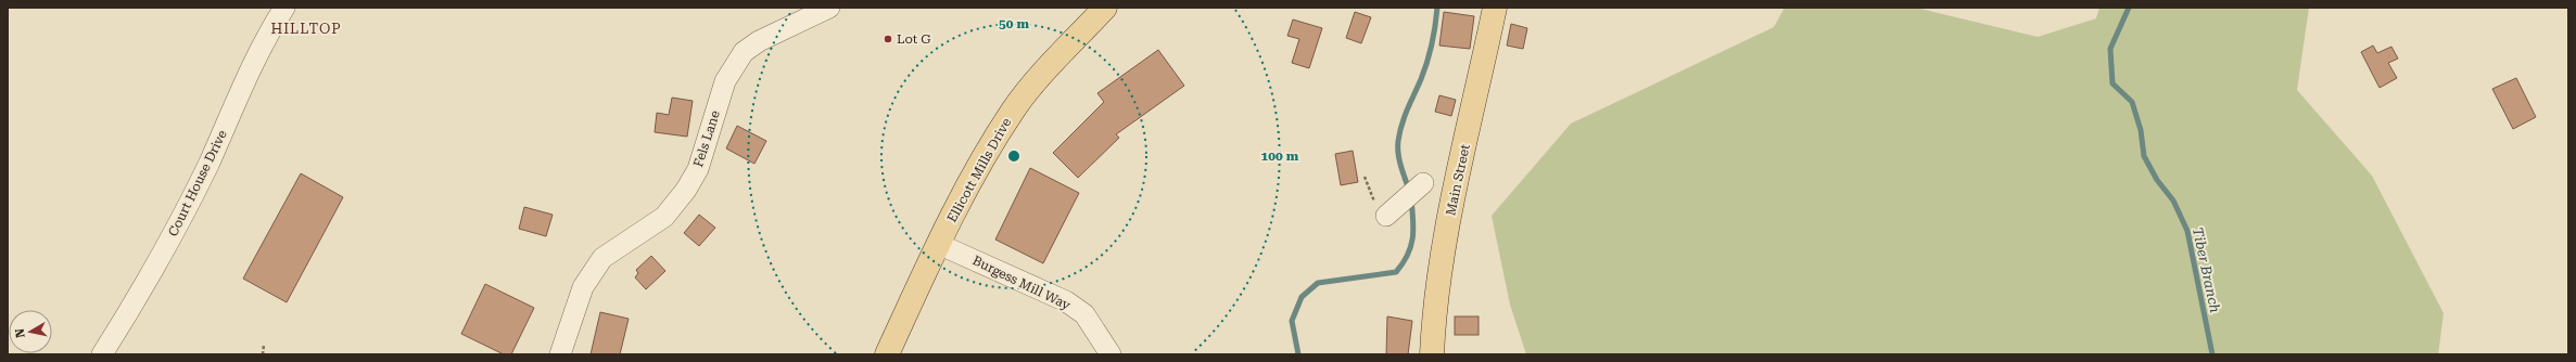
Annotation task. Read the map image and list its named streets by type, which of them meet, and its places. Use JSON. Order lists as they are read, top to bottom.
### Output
{
  "streets": {
    "main road": ["Ellicott Mills Drive", "Main Street"],
    "street": ["Fels Lane", "Court House Drive", "Burgess Mill Way"]
  },
  "crossings": [
    ["Ellicott Mills Drive", "Burgess Mill Way"]
  ],
  "districts": ["HILLTOP"],
  "water": ["Tiber Branch"],
  "places": ["Lot G"],
  "north": "left",
  "rings": ["50 m", "100 m"]
}
